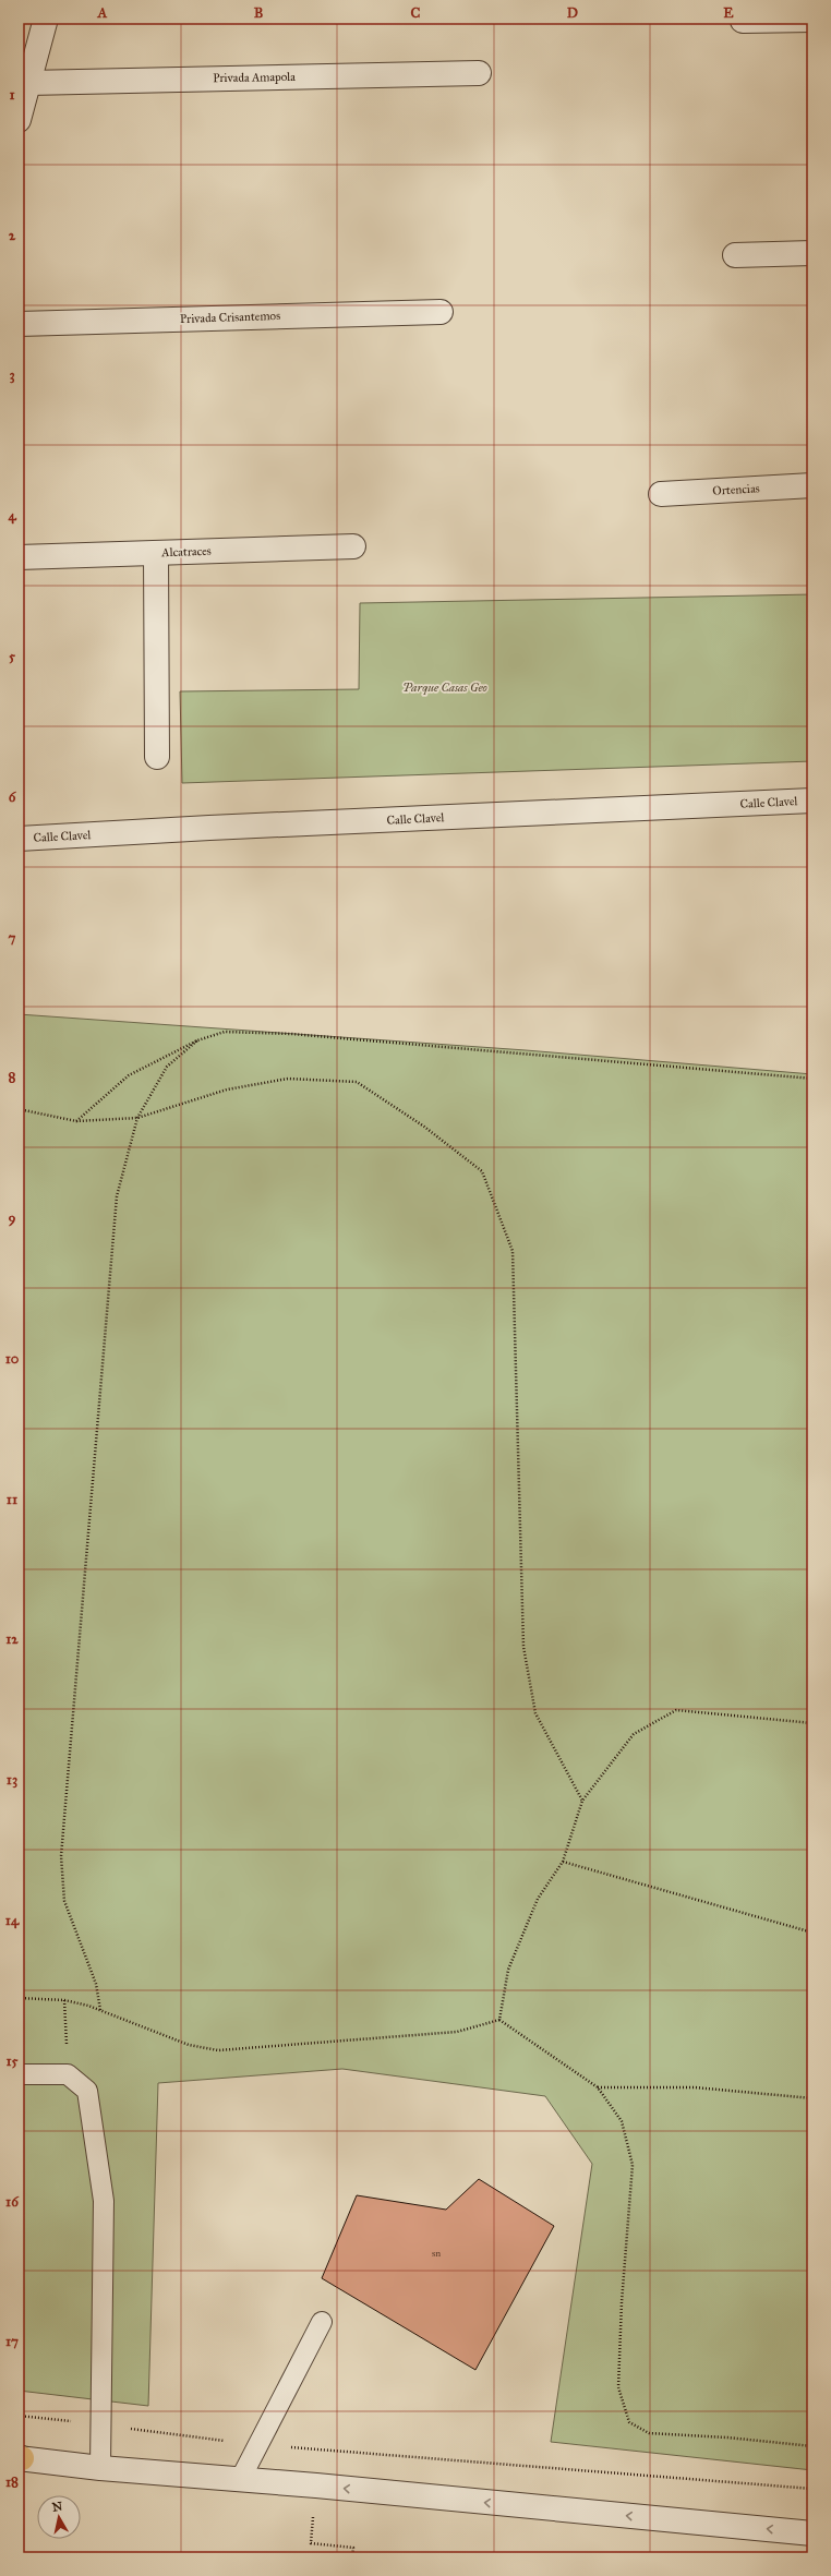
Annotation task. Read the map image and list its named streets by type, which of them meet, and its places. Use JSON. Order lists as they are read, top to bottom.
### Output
{
  "streets": {
    "street": [
      "Privada Amapola",
      "Privada Crisantemos",
      "Ortencias",
      "Alcatraces",
      "Calle Clavel"
    ]
  },
  "parks": ["Parque Casas Geo"],
  "house_numbers": ["sn"],
  "north": "top",
  "grid": {
    "columns": [
      "A",
      "B",
      "C",
      "D",
      "E"
    ],
    "rows": [
      "1",
      "2",
      "3",
      "4",
      "5",
      "6",
      "7",
      "8",
      "9",
      "10",
      "11",
      "12",
      "13",
      "14",
      "15",
      "16",
      "17",
      "18"
    ]
  }
}
